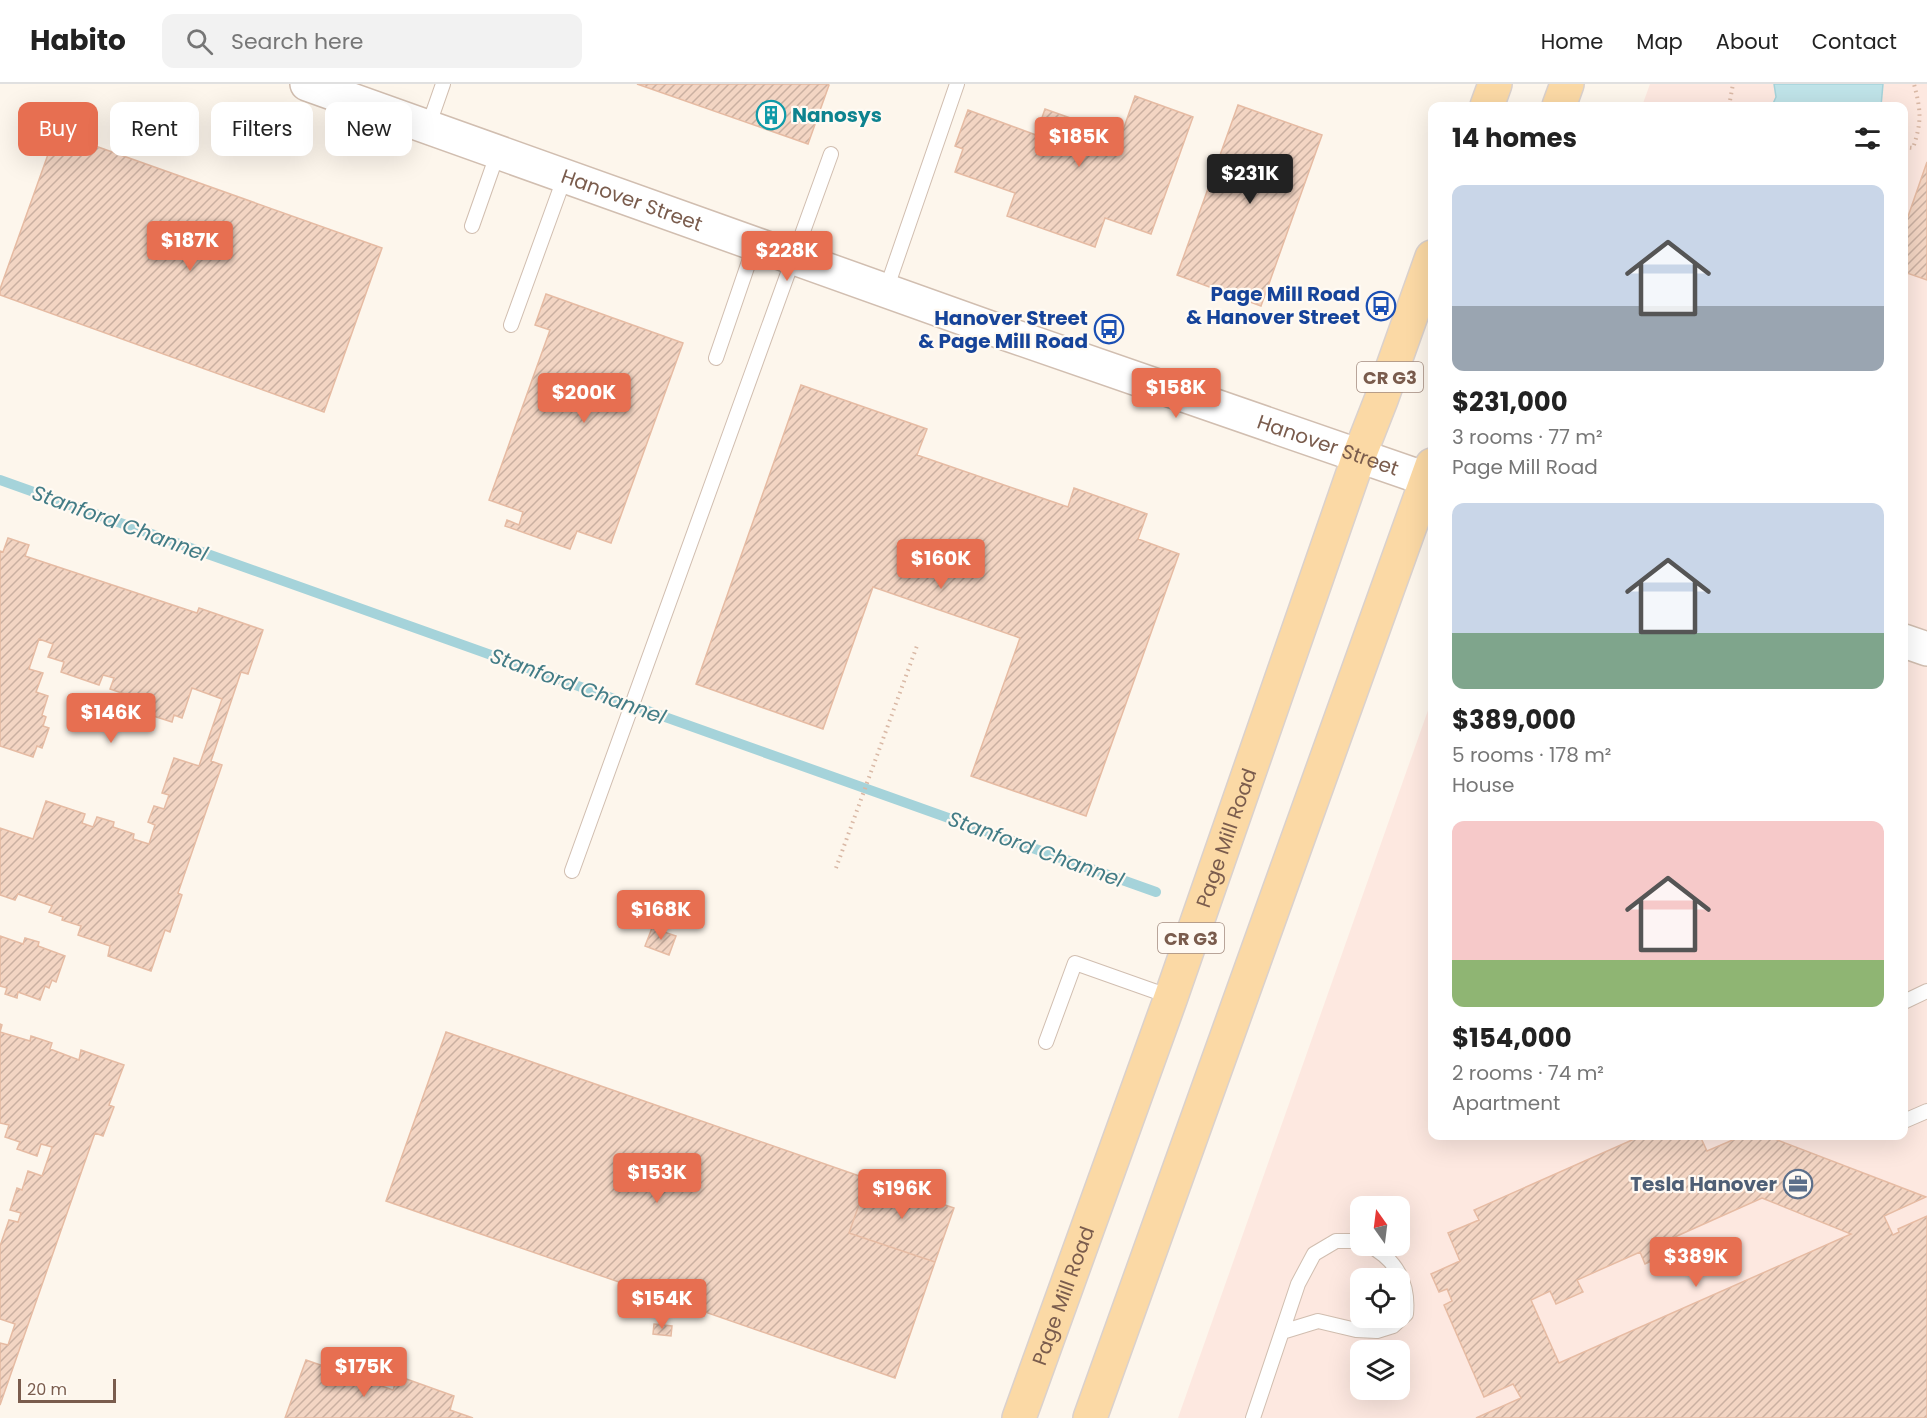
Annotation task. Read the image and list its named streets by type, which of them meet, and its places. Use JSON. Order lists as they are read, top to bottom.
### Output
{
  "streets": {
    "main road": ["CR G3", "Page Mill Road"],
    "street": ["Hanover Street"]
  },
  "crossings": [
    ["Hanover Street", "Page Mill Road"]
  ],
  "water": ["Stanford Channel"],
  "places": {
    "building": ["Nanosys"],
    "bus stop": ["Page Mill Road & Hanover Street", "Hanover Street & Page Mill Road"],
    "office": ["Tesla Hanover"]
  },
  "scale_bar": "20 m",
  "north": "top",
  "page": {
    "header": "Habito",
    "search": "Search here",
    "nav": [
      "Home",
      "Map",
      "About",
      "Contact"
    ],
    "chip": [
      "Buy",
      "Rent",
      "Filters",
      "New"
    ],
    "heading": "14 homes",
    "price": [
      "$185K",
      "$231K",
      "$187K",
      "$228K",
      "$158K",
      "$200K",
      "$160K",
      "$146K",
      "$168K",
      "$153K",
      "$196K",
      "$389K",
      "$154K",
      "$175K"
    ],
    "list": [
      {
        "name": "$231,000",
        "note": "3 rooms · 77 m² · Page Mill Road"
      },
      {
        "name": "$389,000",
        "note": "5 rooms · 178 m² · House"
      },
      {
        "name": "$154,000",
        "note": "2 rooms · 74 m² · Apartment"
      }
    ],
    "scale": "20 m"
  }
}
